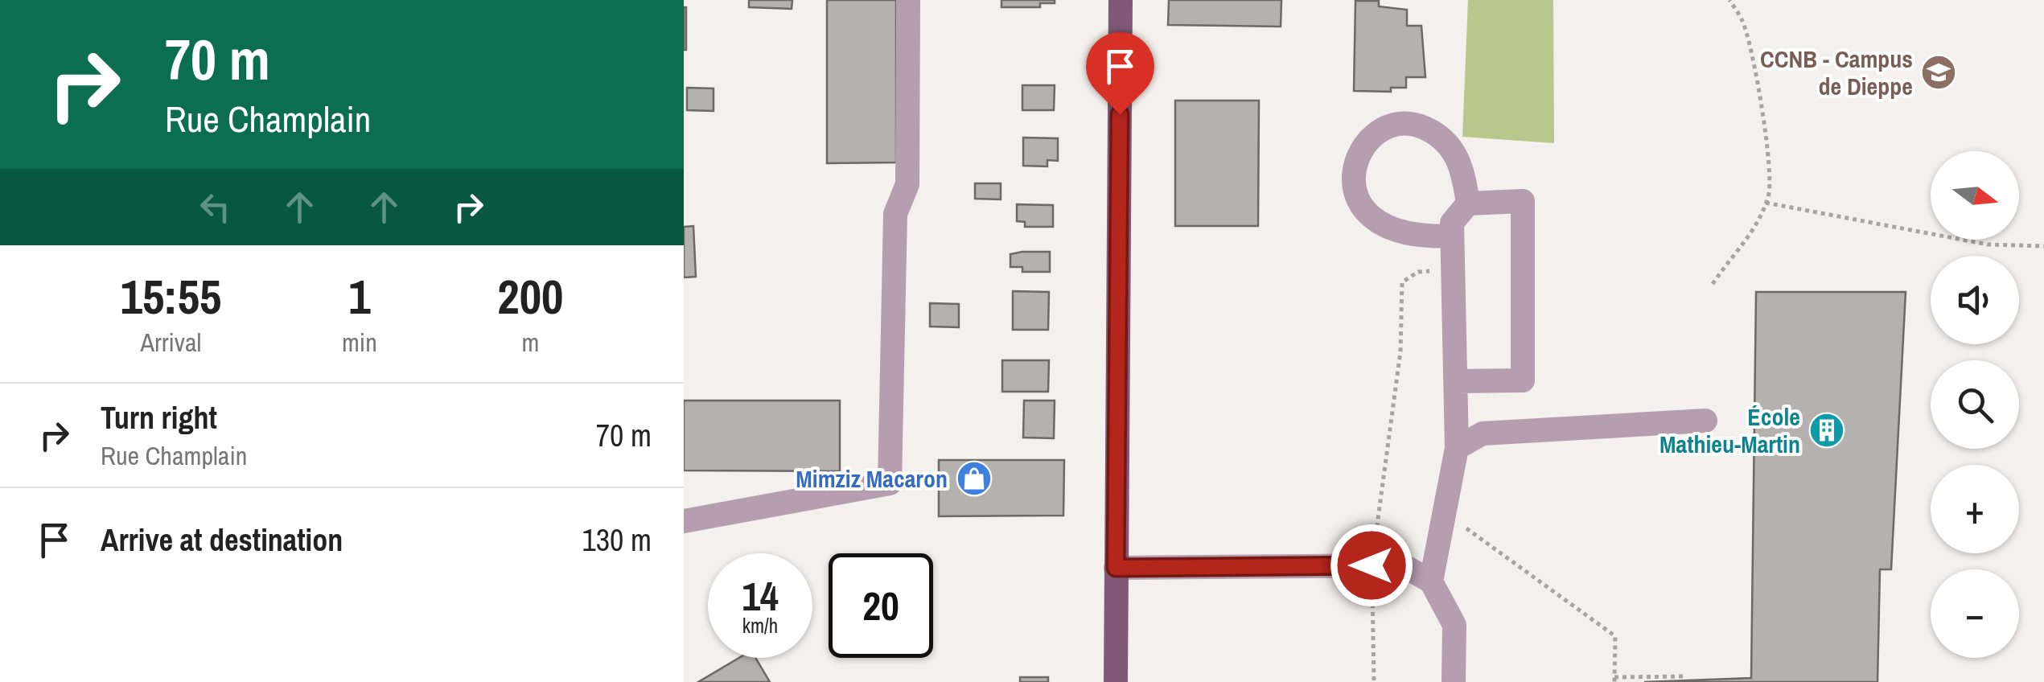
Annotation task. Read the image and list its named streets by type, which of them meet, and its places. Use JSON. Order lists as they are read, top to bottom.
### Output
{
  "places": {
    "school or university": ["CCNB - Campus de Dieppe"],
    "building": ["École Mathieu-Martin"],
    "shop": ["Mimziz Macaron"]
  },
  "north": "right",
  "page": {
    "turn": ["70 m", "Rue Champlain"],
    "map_buttons": ["+", "−"],
    "eta": [
      "15:55",
      "Arrival",
      "1",
      "min",
      "200",
      "m"
    ],
    "list": [
      {
        "name": "Turn right",
        "note": "Rue Champlain",
        "value": "70 m"
      },
      {
        "name": "Arrive at destination",
        "value": "130 m"
      }
    ],
    "speed": "14 km/h",
    "limit": "20"
  }
}
